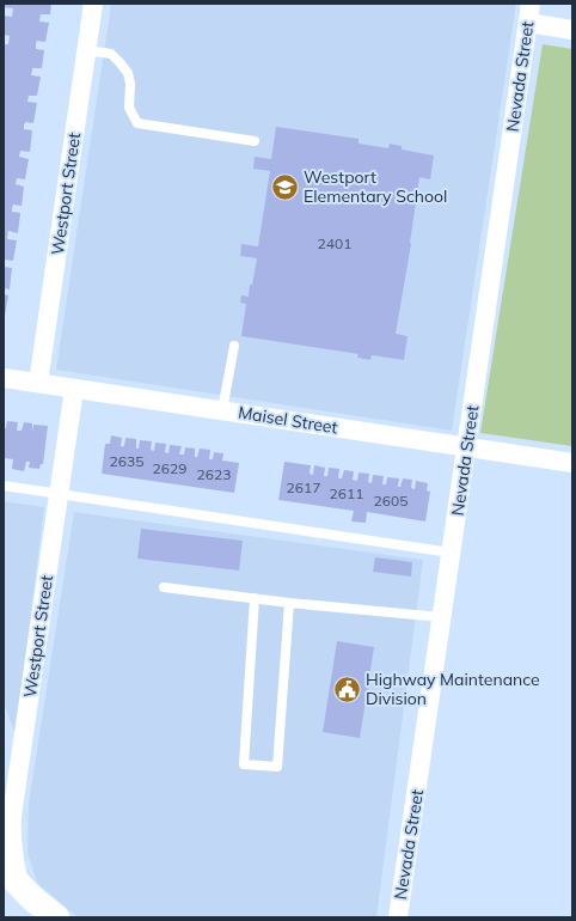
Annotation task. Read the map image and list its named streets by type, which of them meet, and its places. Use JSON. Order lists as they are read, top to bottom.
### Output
{
  "streets": {
    "street": ["Nevada Street", "Westport Street", "Maisel Street"]
  },
  "crossings": [
    ["Nevada Street", "Maisel Street"],
    ["Westport Street", "Maisel Street"]
  ],
  "places": {
    "school or university": ["Westport Elementary School"],
    "public building": ["Highway Maintenance Division"]
  },
  "house_numbers": [
    "2401",
    "2635",
    "2629",
    "2623",
    "2617",
    "2611",
    "2605"
  ]
}
